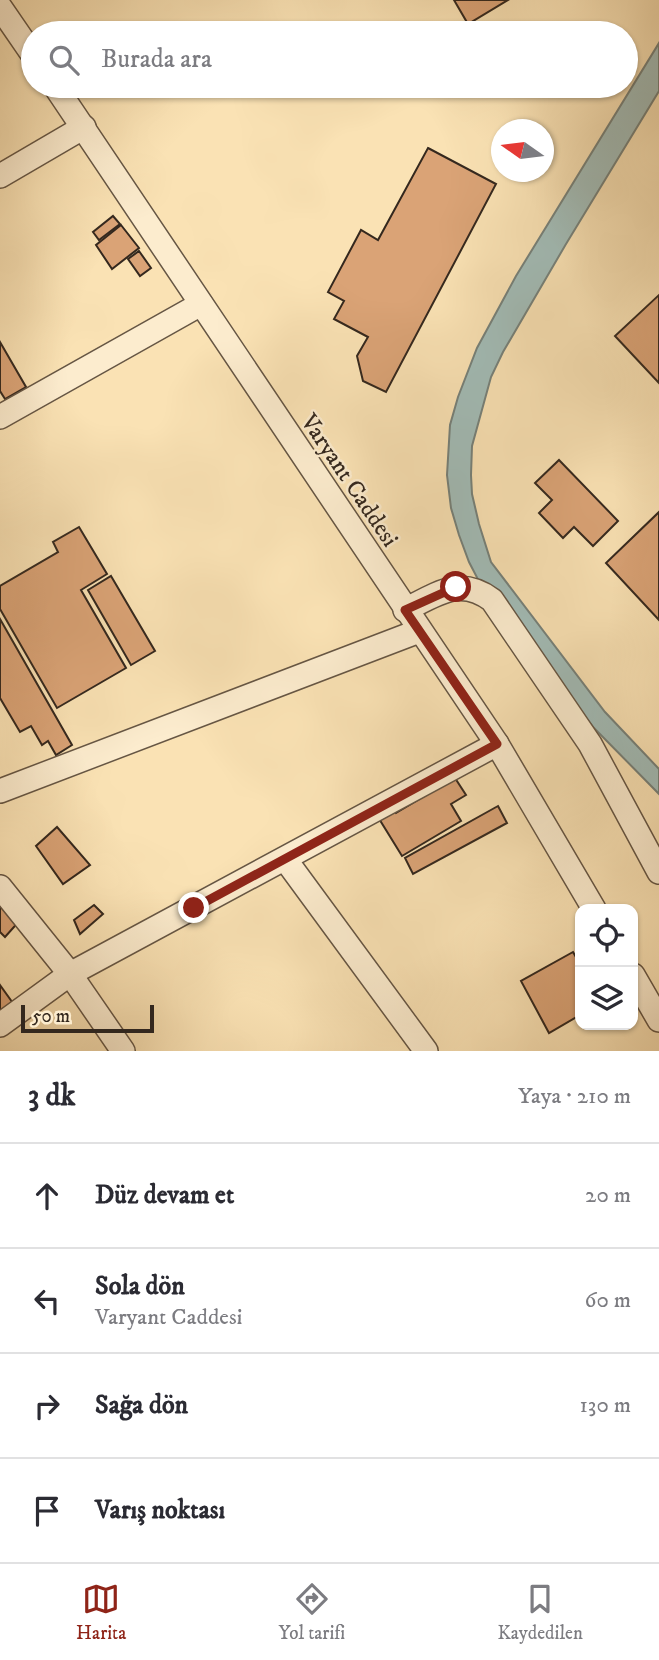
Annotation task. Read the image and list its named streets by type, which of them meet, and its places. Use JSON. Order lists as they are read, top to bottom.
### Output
{
  "streets": {
    "street": ["Varyant Caddesi"]
  },
  "scale_bar": "50 m",
  "north": "left",
  "page": {
    "search": "Burada ara",
    "scale": "50 m",
    "heading": ["3 dk", "Yaya · 210 m"],
    "list": [
      ["Düz devam et", "20 m"],
      ["Sola dön", "Varyant Caddesi", "60 m"],
      ["Sağa dön", "130 m"],
      "Varış noktası"
    ],
    "nav": ["Harita", "Yol tarifi", "Kaydedilen"]
  }
}
